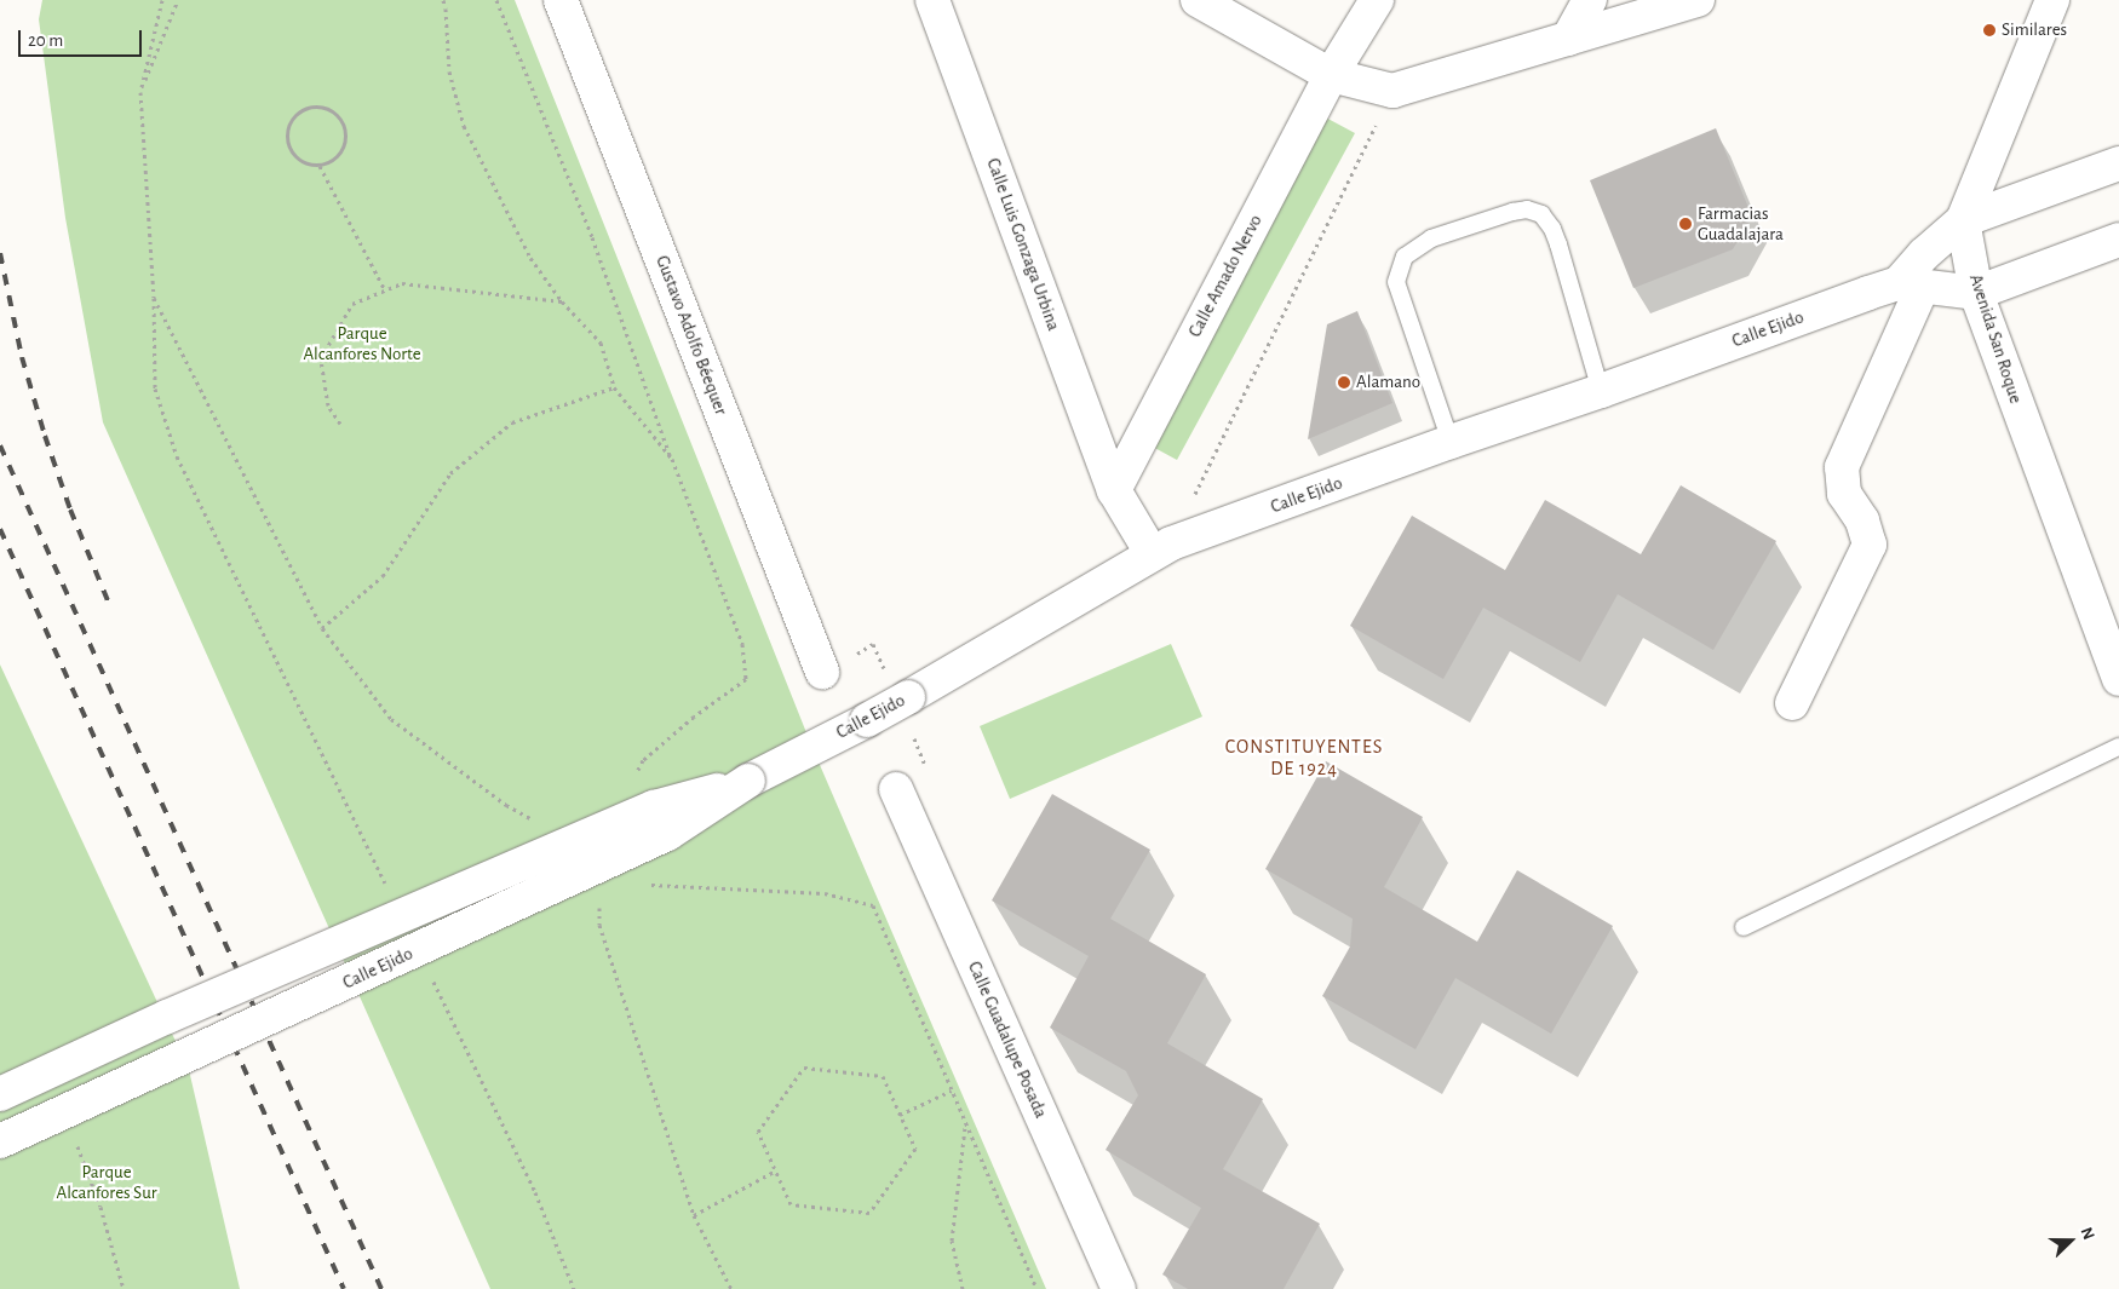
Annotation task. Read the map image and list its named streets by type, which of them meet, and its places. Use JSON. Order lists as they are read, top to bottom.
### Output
{
  "streets": {
    "street": [
      "Calle Luis Gonzaga Urbina",
      "Calle Amado Nervo",
      "Calle Ejido",
      "Gustavo Adolfo Béequer",
      "Avenida San Roque",
      "Calle Guadalupe Posada"
    ]
  },
  "crossings": [
    ["Calle Luis Gonzaga Urbina", "Calle Amado Nervo"],
    ["Calle Ejido", "Avenida San Roque"]
  ],
  "districts": ["CONSTITUYENTES DE 1924"],
  "parks": ["Parque Alcanfores Norte", "Parque Alcanfores Sur"],
  "places": ["Similares", "Farmacias Guadalajara", "Alamano"],
  "scale_bar": "20 m",
  "north": "right"
}
